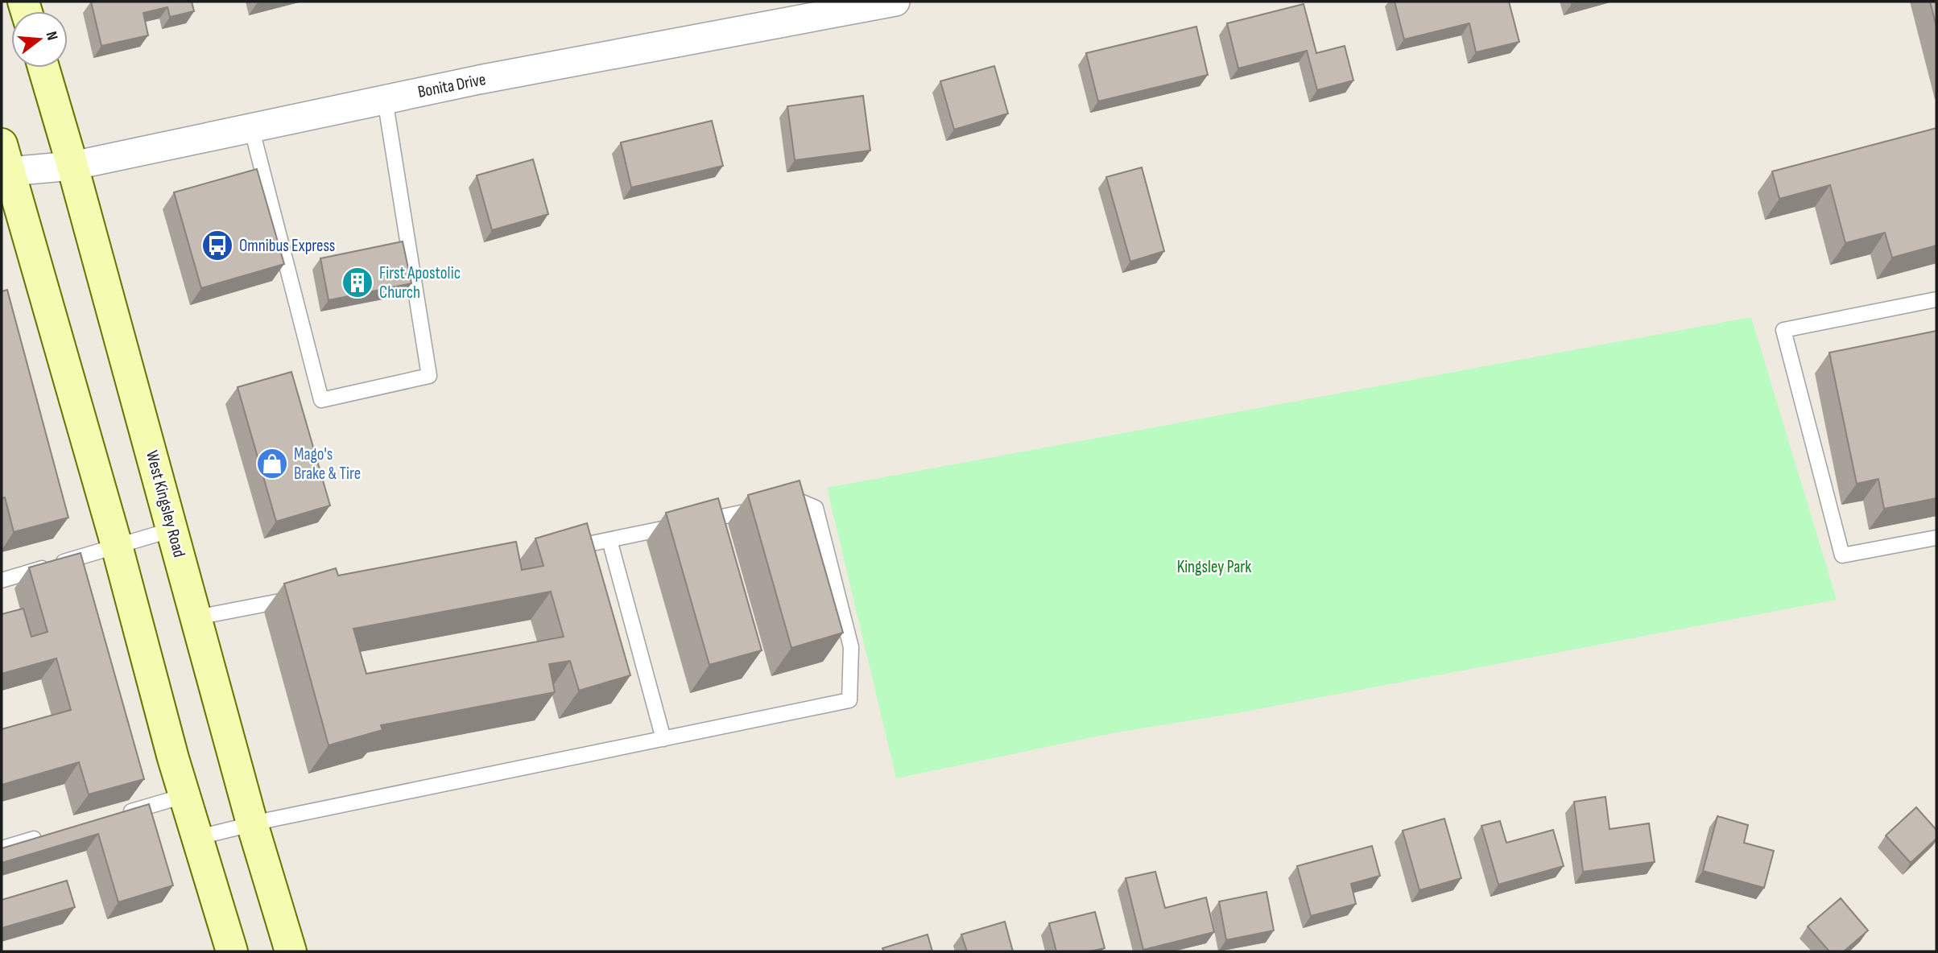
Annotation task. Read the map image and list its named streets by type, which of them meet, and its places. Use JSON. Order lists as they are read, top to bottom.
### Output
{
  "streets": {
    "main road": ["West Kingsley Road"],
    "street": ["Bonita Drive"]
  },
  "crossings": [
    ["Bonita Drive", "West Kingsley Road"]
  ],
  "parks": ["Kingsley Park"],
  "places": {
    "bus stop": ["Omnibus Express"],
    "building": ["First Apostolic Church"],
    "shop": ["Mago's Brake & Tire"]
  },
  "north": "right"
}
